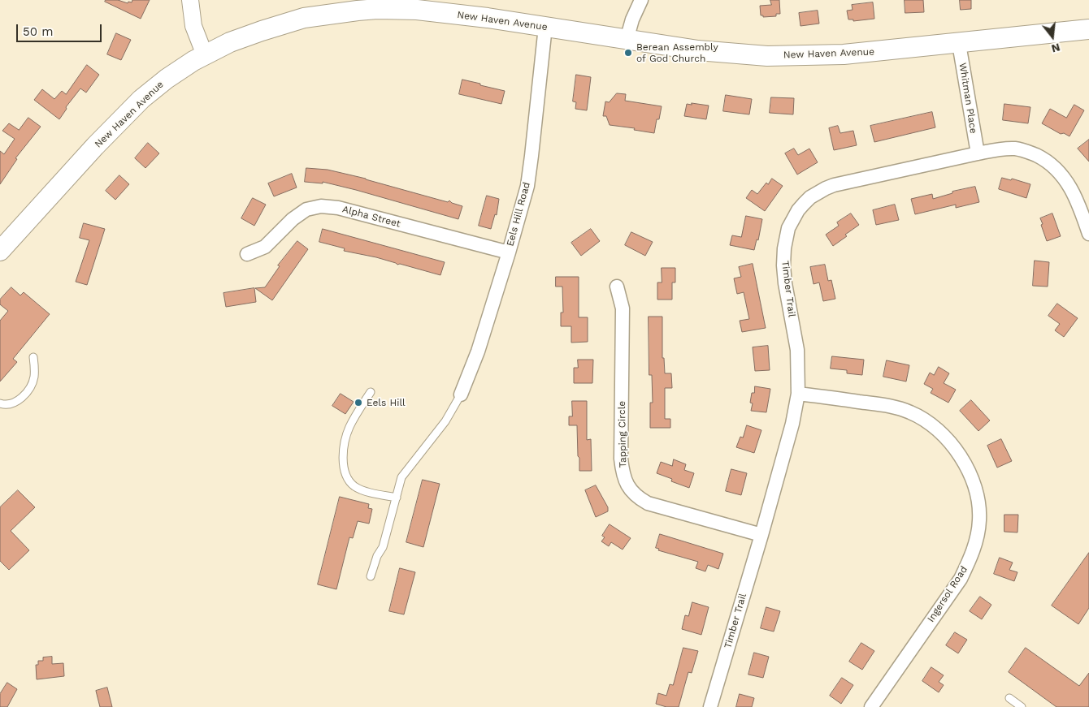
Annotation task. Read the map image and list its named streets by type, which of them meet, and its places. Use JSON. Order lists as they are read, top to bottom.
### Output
{
  "streets": {
    "main road": ["New Haven Avenue"],
    "street": [
      "Whitman Place",
      "Eels Hill Road",
      "Alpha Street",
      "Timber Trail",
      "Tapping Circle",
      "Ingersol Road"
    ]
  },
  "crossings": [
    ["New Haven Avenue", "Whitman Place"],
    ["New Haven Avenue", "Eels Hill Road"],
    ["Whitman Place", "Timber Trail"],
    ["Eels Hill Road", "Alpha Street"],
    ["Timber Trail", "Tapping Circle"],
    ["Timber Trail", "Ingersol Road"]
  ],
  "places": ["Berean Assembly of God Church", "Eels Hill"],
  "scale_bar": "50 m",
  "north": "bottom"
}
